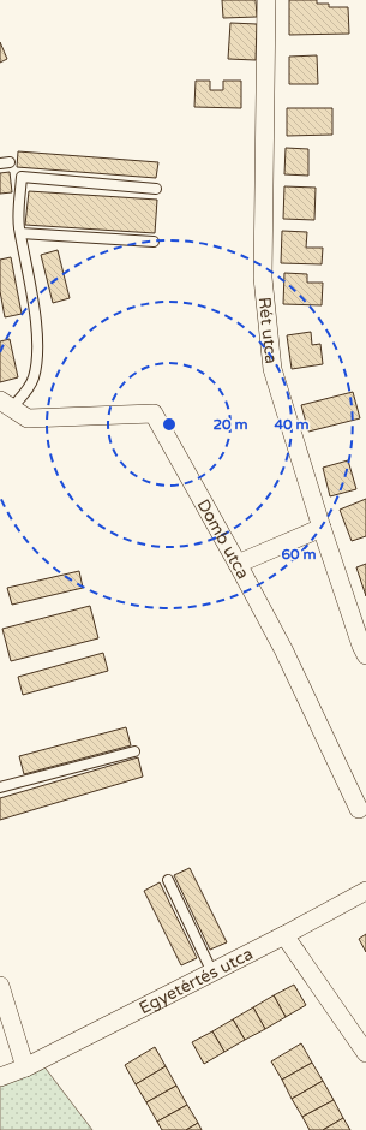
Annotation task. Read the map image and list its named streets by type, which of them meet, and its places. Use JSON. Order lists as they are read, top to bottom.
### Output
{
  "streets": {
    "street": ["Rét utca", "Domb utca", "Egyetértés utca"]
  },
  "rings": ["20 m", "40 m", "60 m"]
}
